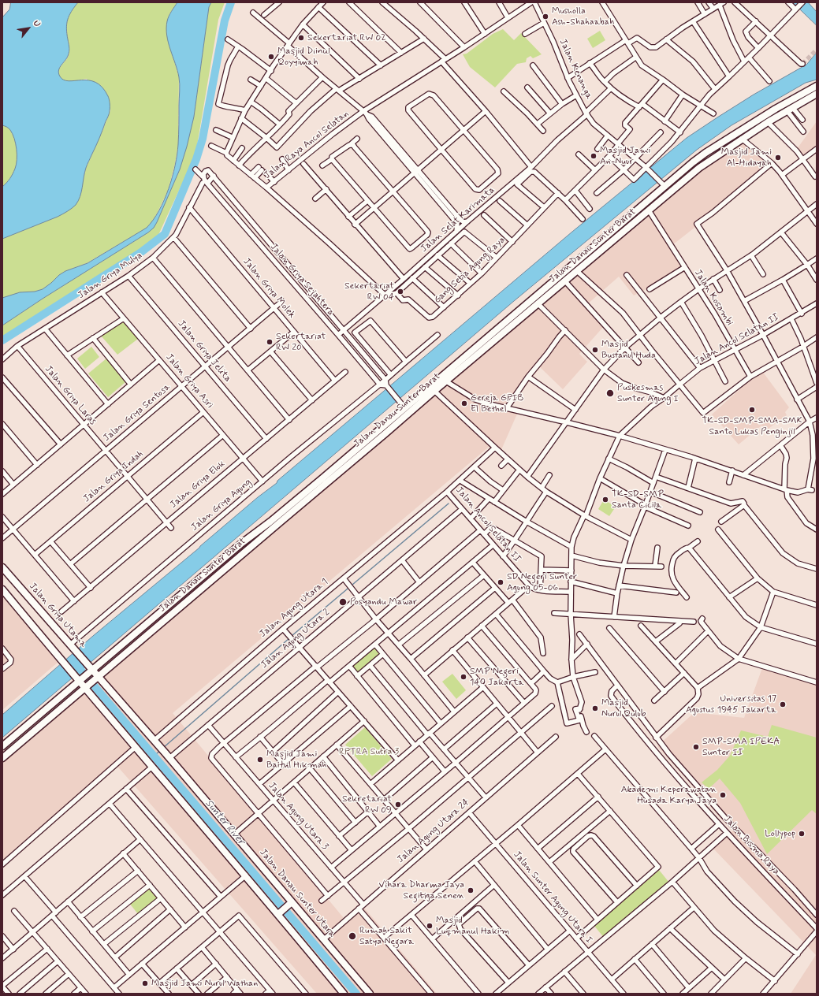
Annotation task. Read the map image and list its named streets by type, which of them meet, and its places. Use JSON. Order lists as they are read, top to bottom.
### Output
{
  "streets": {
    "main road": ["Jalan Danau Sunter Barat", "Jalan Griya Utama", "Jalan Danau Sunter Utara"],
    "street": [
      "Jalan Kenanga",
      "Jalan Raya Ancol Selatan",
      "Jalan Selat Karimata",
      "Gang Setia Agung Raya",
      "Jalan Griya Mulya",
      "Jalan Griya Sejahtera",
      "Jalan Griya Molek",
      "Jalan Kosambi",
      "Jalan Ancol Selatan II",
      "Jalan Griya Jelita",
      "Jalan Griya Asri",
      "Jalan Griya Laras",
      "Jalan Griya Sentosa",
      "Jalan Griya Indah",
      "Jalan Griya Elok",
      "Jalan Griya Agung",
      "Jalan Agung Utara 1",
      "Jalan Agung Utara 2",
      "Jalan Agung Utara 3",
      "Jalan Agung Utara 24",
      "Jalan Bisma Raya",
      "Jalan Sunter Agung Utara I"
    ]
  },
  "crossings": [
    ["Jalan Kenanga", "Jalan Selat Karimata"],
    ["Jalan Kenanga", "Jalan Danau Sunter Barat"],
    ["Jalan Selat Karimata", "Jalan Griya Sejahtera"],
    ["Jalan Danau Sunter Barat", "Jalan Kosambi"],
    ["Jalan Danau Sunter Barat", "Jalan Griya Utama"],
    ["Jalan Danau Sunter Barat", "Jalan Danau Sunter Utara"],
    ["Jalan Griya Mulya", "Jalan Griya Molek"],
    ["Jalan Griya Mulya", "Jalan Griya Jelita"],
    ["Jalan Griya Mulya", "Jalan Griya Asri"],
    ["Jalan Griya Mulya", "Jalan Griya Laras"],
    ["Jalan Griya Sejahtera", "Jalan Griya Agung"],
    ["Jalan Griya Molek", "Jalan Griya Sentosa"],
    ["Jalan Griya Molek", "Jalan Griya Elok"],
    ["Jalan Kosambi", "Jalan Ancol Selatan II"],
    ["Jalan Ancol Selatan II", "Jalan Agung Utara 1"],
    ["Jalan Ancol Selatan II", "Jalan Agung Utara 2"],
    ["Jalan Griya Jelita", "Jalan Griya Sentosa"],
    ["Jalan Griya Jelita", "Jalan Griya Elok"],
    ["Jalan Griya Asri", "Jalan Griya Sentosa"],
    ["Jalan Griya Asri", "Jalan Griya Indah"],
    ["Jalan Griya Asri", "Jalan Griya Elok"],
    ["Jalan Griya Asri", "Jalan Griya Agung"],
    ["Jalan Griya Laras", "Jalan Griya Sentosa"],
    ["Jalan Griya Laras", "Jalan Griya Indah"],
    ["Jalan Griya Laras", "Jalan Griya Elok"],
    ["Jalan Griya Agung", "Jalan Griya Utama"],
    ["Jalan Agung Utara 1", "Jalan Danau Sunter Utara"],
    ["Jalan Griya Utama", "Jalan Danau Sunter Utara"],
    ["Jalan Agung Utara 2", "Jalan Agung Utara 3"],
    ["Jalan Agung Utara 2", "Jalan Danau Sunter Utara"],
    ["Jalan Agung Utara 3", "Jalan Agung Utara 24"],
    ["Jalan Agung Utara 24", "Jalan Danau Sunter Utara"],
    ["Jalan Agung Utara 24", "Jalan Sunter Agung Utara I"]
  ],
  "water": ["Sunter River"],
  "parks": ["RPTRA Sutra 3"],
  "places": [
    "Musholla Ash-Shahaabah",
    "Sekertariat RW 02",
    "Masjid Diinul Qoyyimah",
    "Masjid Jami An-Nuur",
    "Masjid Jami Al-Hidayah",
    "Sekertariat RW 04",
    "Sekertariat RW 20",
    "Masjid Bustanul Huda",
    "Puskesmas Sunter Agung I",
    "Gereja GPIB El Bethel",
    "TK-SD-SMP-SMA-SMK Santo Lukas Penginjil",
    "TK-SD-SMP Santa Cicila",
    "SD Negeri Sunter Agung 05-06",
    "Posyandu Mawar",
    "SMP Negeri 140 Jakarta",
    "Universitas 17 Agustus 1945 Jakarta",
    "Masjid Nurul Qulub",
    "SMP-SMA IPEKA Sunter II",
    "Masjid Jami Baitul Hikmah",
    "Akademi Keperawatan Husada Karya Jaya",
    "Sekretariat RW 09",
    "Lollypop",
    "Vihara Dharma Jaya Segitiga Senen",
    "Masjid Luqmanul Hakim",
    "Rumah Sakit Satya Negara",
    "Masjid Jami Nurul Wathan"
  ],
  "north": "top right"
}
